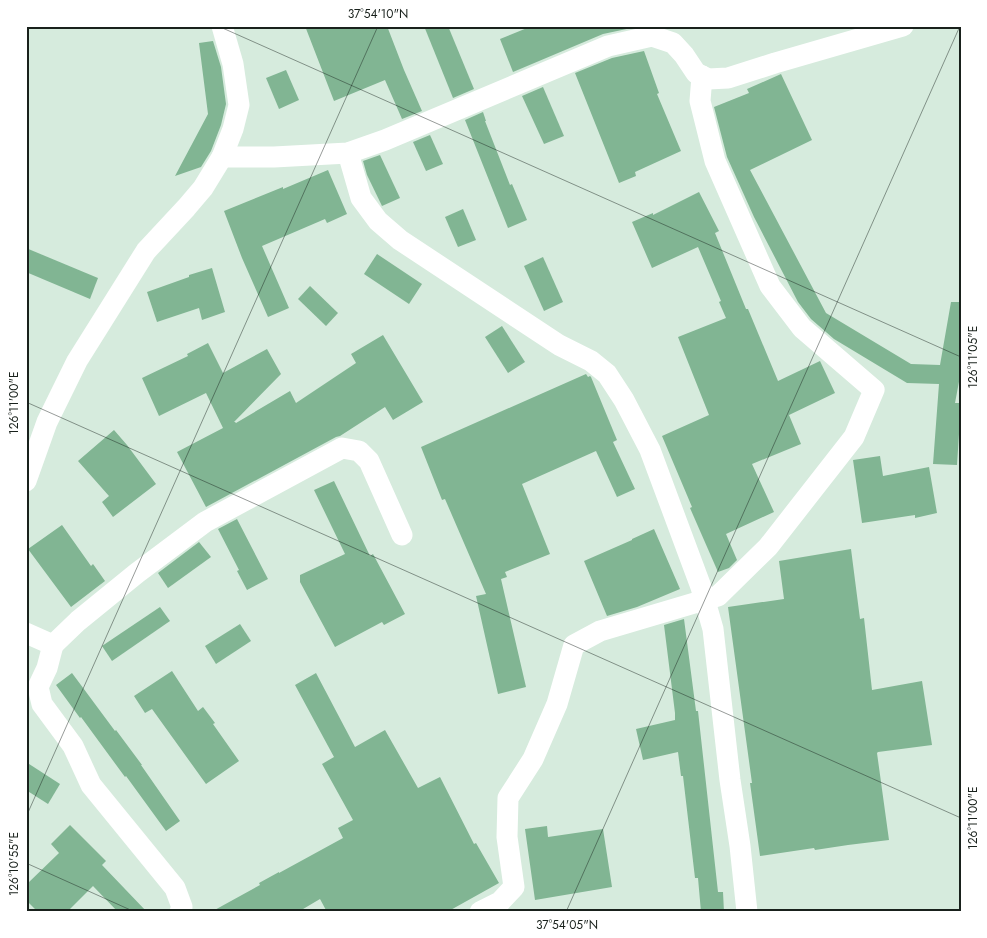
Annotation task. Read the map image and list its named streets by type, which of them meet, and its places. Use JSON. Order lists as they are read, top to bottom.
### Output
{
  "coordinates": [
    "37°54'10\"N",
    "126°11'05\"E",
    "126°11'00\"E",
    "126°10'55\"E",
    "37°54'05\"N"
  ]
}
